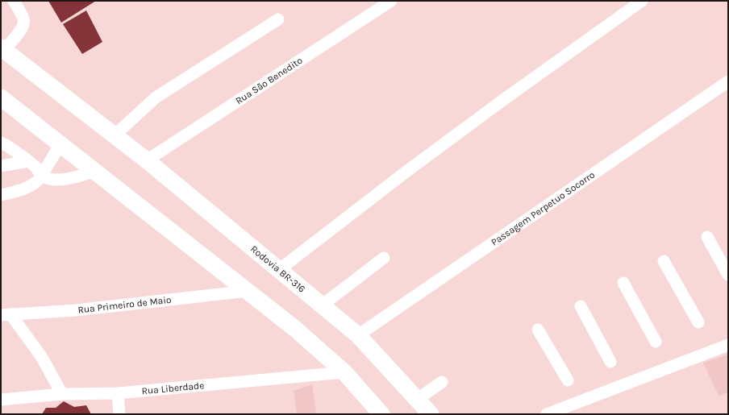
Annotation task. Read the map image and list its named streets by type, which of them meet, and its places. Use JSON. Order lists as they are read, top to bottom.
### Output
{
  "streets": {
    "highway": ["Rodovia BR-316"],
    "street": [
      "Rua São Benedito",
      "Passagem Perpetuo Socorro",
      "Rua Primeiro de Maio",
      "Rua Liberdade"
    ]
  },
  "crossings": [
    ["Rua São Benedito", "Rodovia BR-316"],
    ["Passagem Perpetuo Socorro", "Rodovia BR-316"]
  ]
}
